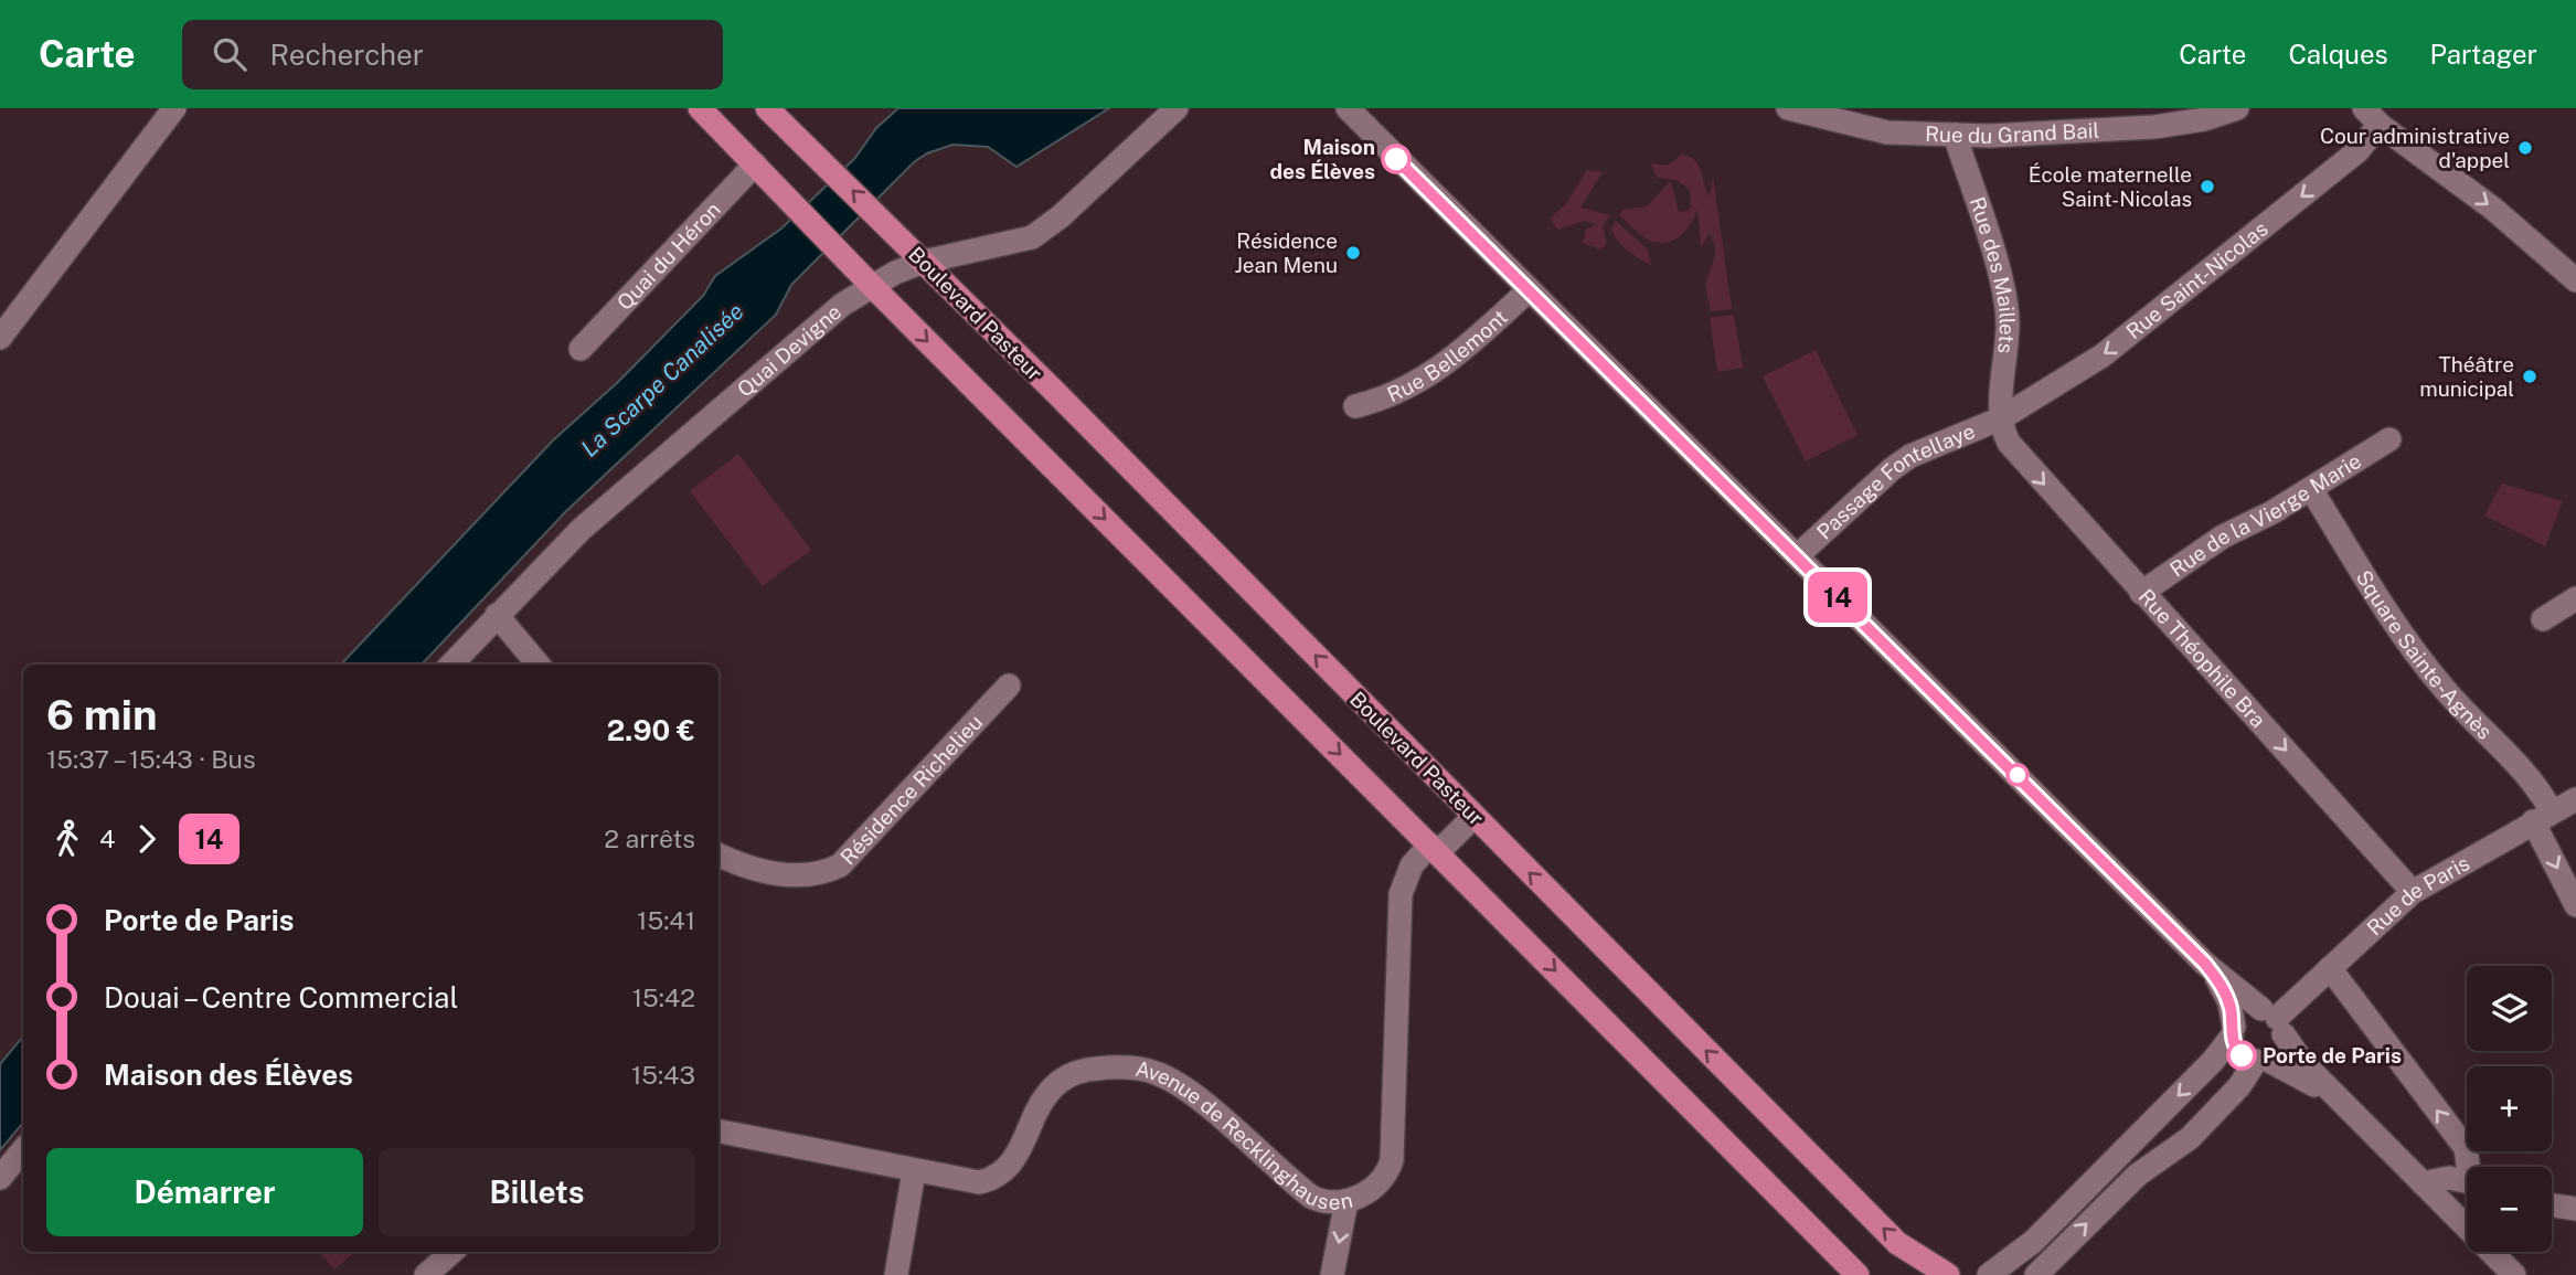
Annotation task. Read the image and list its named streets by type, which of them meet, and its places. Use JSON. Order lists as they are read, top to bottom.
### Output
{
  "streets": {
    "main road": ["Boulevard Pasteur"],
    "street": [
      "Rue du Grand Bail",
      "Quai du Héron",
      "Rue des Maillets",
      "Rue Saint-Nicolas",
      "Quai Devigne",
      "Rue Bellemont",
      "Passage Fontellaye",
      "Rue de la Vierge Marie",
      "Square Sainte-Agnès",
      "Rue Théophile Bra",
      "Résidence Richelieu",
      "Rue de Paris",
      "Avenue de Recklinghausen"
    ]
  },
  "crossings": [
    ["Rue du Grand Bail", "Rue des Maillets"],
    ["Rue des Maillets", "Rue Saint-Nicolas"],
    ["Rue des Maillets", "Passage Fontellaye"],
    ["Rue des Maillets", "Rue Théophile Bra"],
    ["Rue Saint-Nicolas", "Passage Fontellaye"],
    ["Rue Saint-Nicolas", "Rue Théophile Bra"],
    ["Boulevard Pasteur", "Quai Devigne"],
    ["Boulevard Pasteur", "Avenue de Recklinghausen"],
    ["Passage Fontellaye", "Rue Théophile Bra"],
    ["Rue de la Vierge Marie", "Square Sainte-Agnès"],
    ["Rue de la Vierge Marie", "Rue Théophile Bra"],
    ["Square Sainte-Agnès", "Rue de Paris"],
    ["Rue Théophile Bra", "Rue de Paris"]
  ],
  "one_way": ["Rue Saint-Nicolas"],
  "water": ["La Scarpe Canalisée"],
  "places": [
    "Cour administrative d'appel",
    "Maison des Élèves",
    "École maternelle Saint-Nicolas",
    "Résidence Jean Menu",
    "Théâtre municipal",
    "Porte de Paris"
  ],
  "lines": ["bus line 14"],
  "page": {
    "header": "Carte",
    "search": "Rechercher",
    "nav": ["Carte", "Calques", "Partager"],
    "on_map": "14",
    "heading": ["6 min", "15:37 – 15:43 · Bus", "2.90 €"],
    "legs": ["4", "14", "2 arrêts"],
    "list": [
      {
        "name": "Porte de Paris",
        "value": "15:41"
      },
      {
        "name": "Douai – Centre Commercial",
        "value": "15:42"
      },
      {
        "name": "Maison des Élèves",
        "value": "15:43"
      }
    ],
    "map_buttons": ["+", "−"],
    "buttons": ["Démarrer", "Billets"]
  }
}
